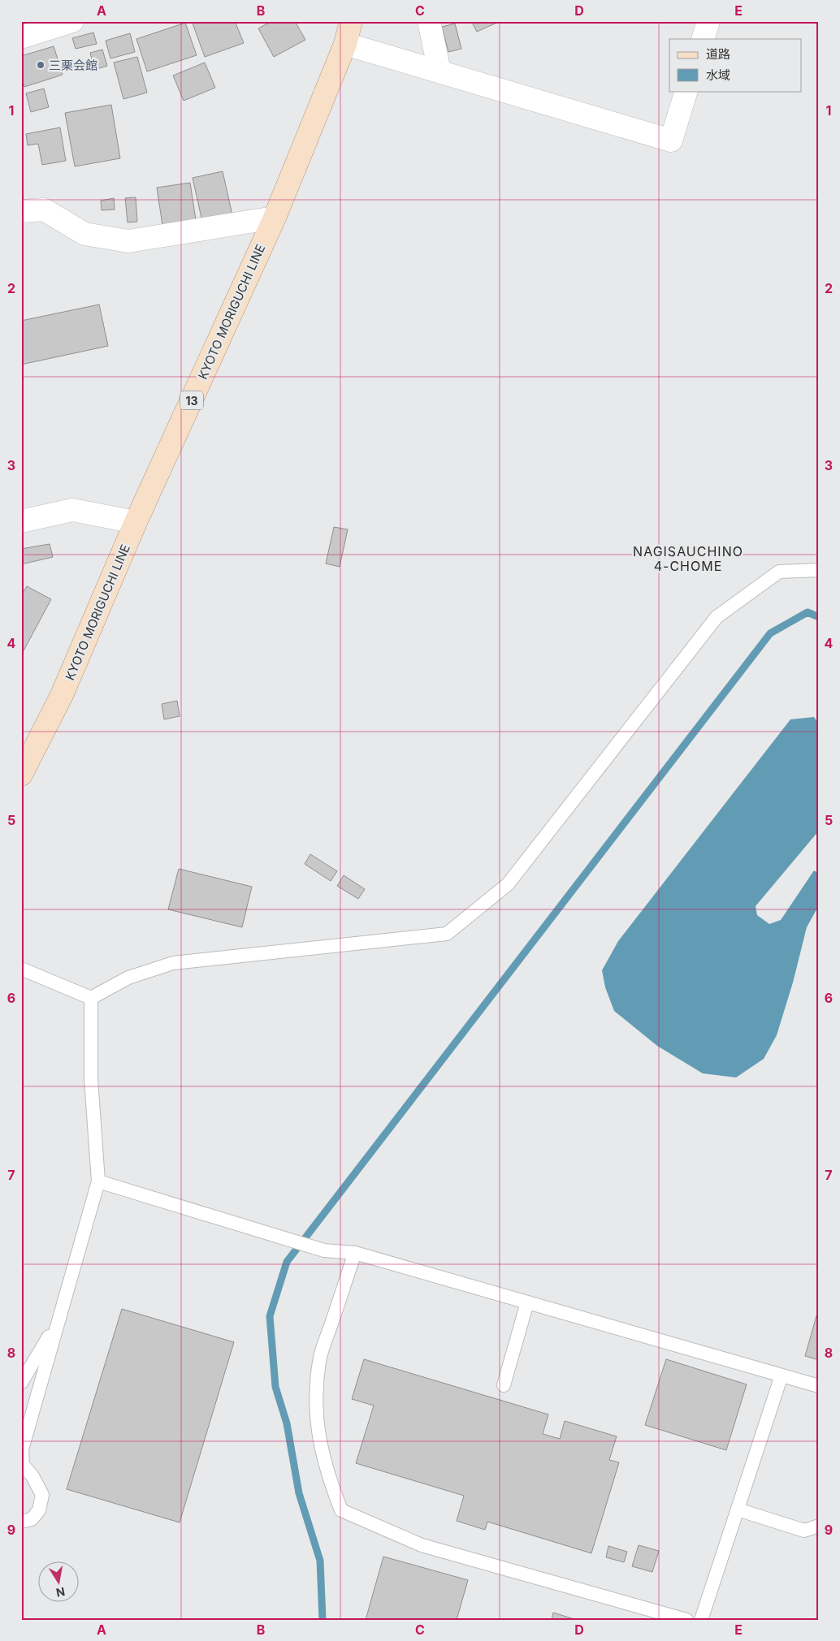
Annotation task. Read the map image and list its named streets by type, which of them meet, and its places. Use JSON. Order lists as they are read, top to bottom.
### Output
{
  "streets": {
    "main road": ["KYOTO MORIGUCHI LINE", "13"]
  },
  "districts": ["NAGISAUCHINO 4-CHOME"],
  "places": ["三栗会館"],
  "legend": ["道路", "水域"],
  "north": "bottom",
  "grid": {
    "columns": [
      "A",
      "B",
      "C",
      "D",
      "E"
    ],
    "rows": [
      "1",
      "2",
      "3",
      "4",
      "5",
      "6",
      "7",
      "8",
      "9"
    ]
  }
}
